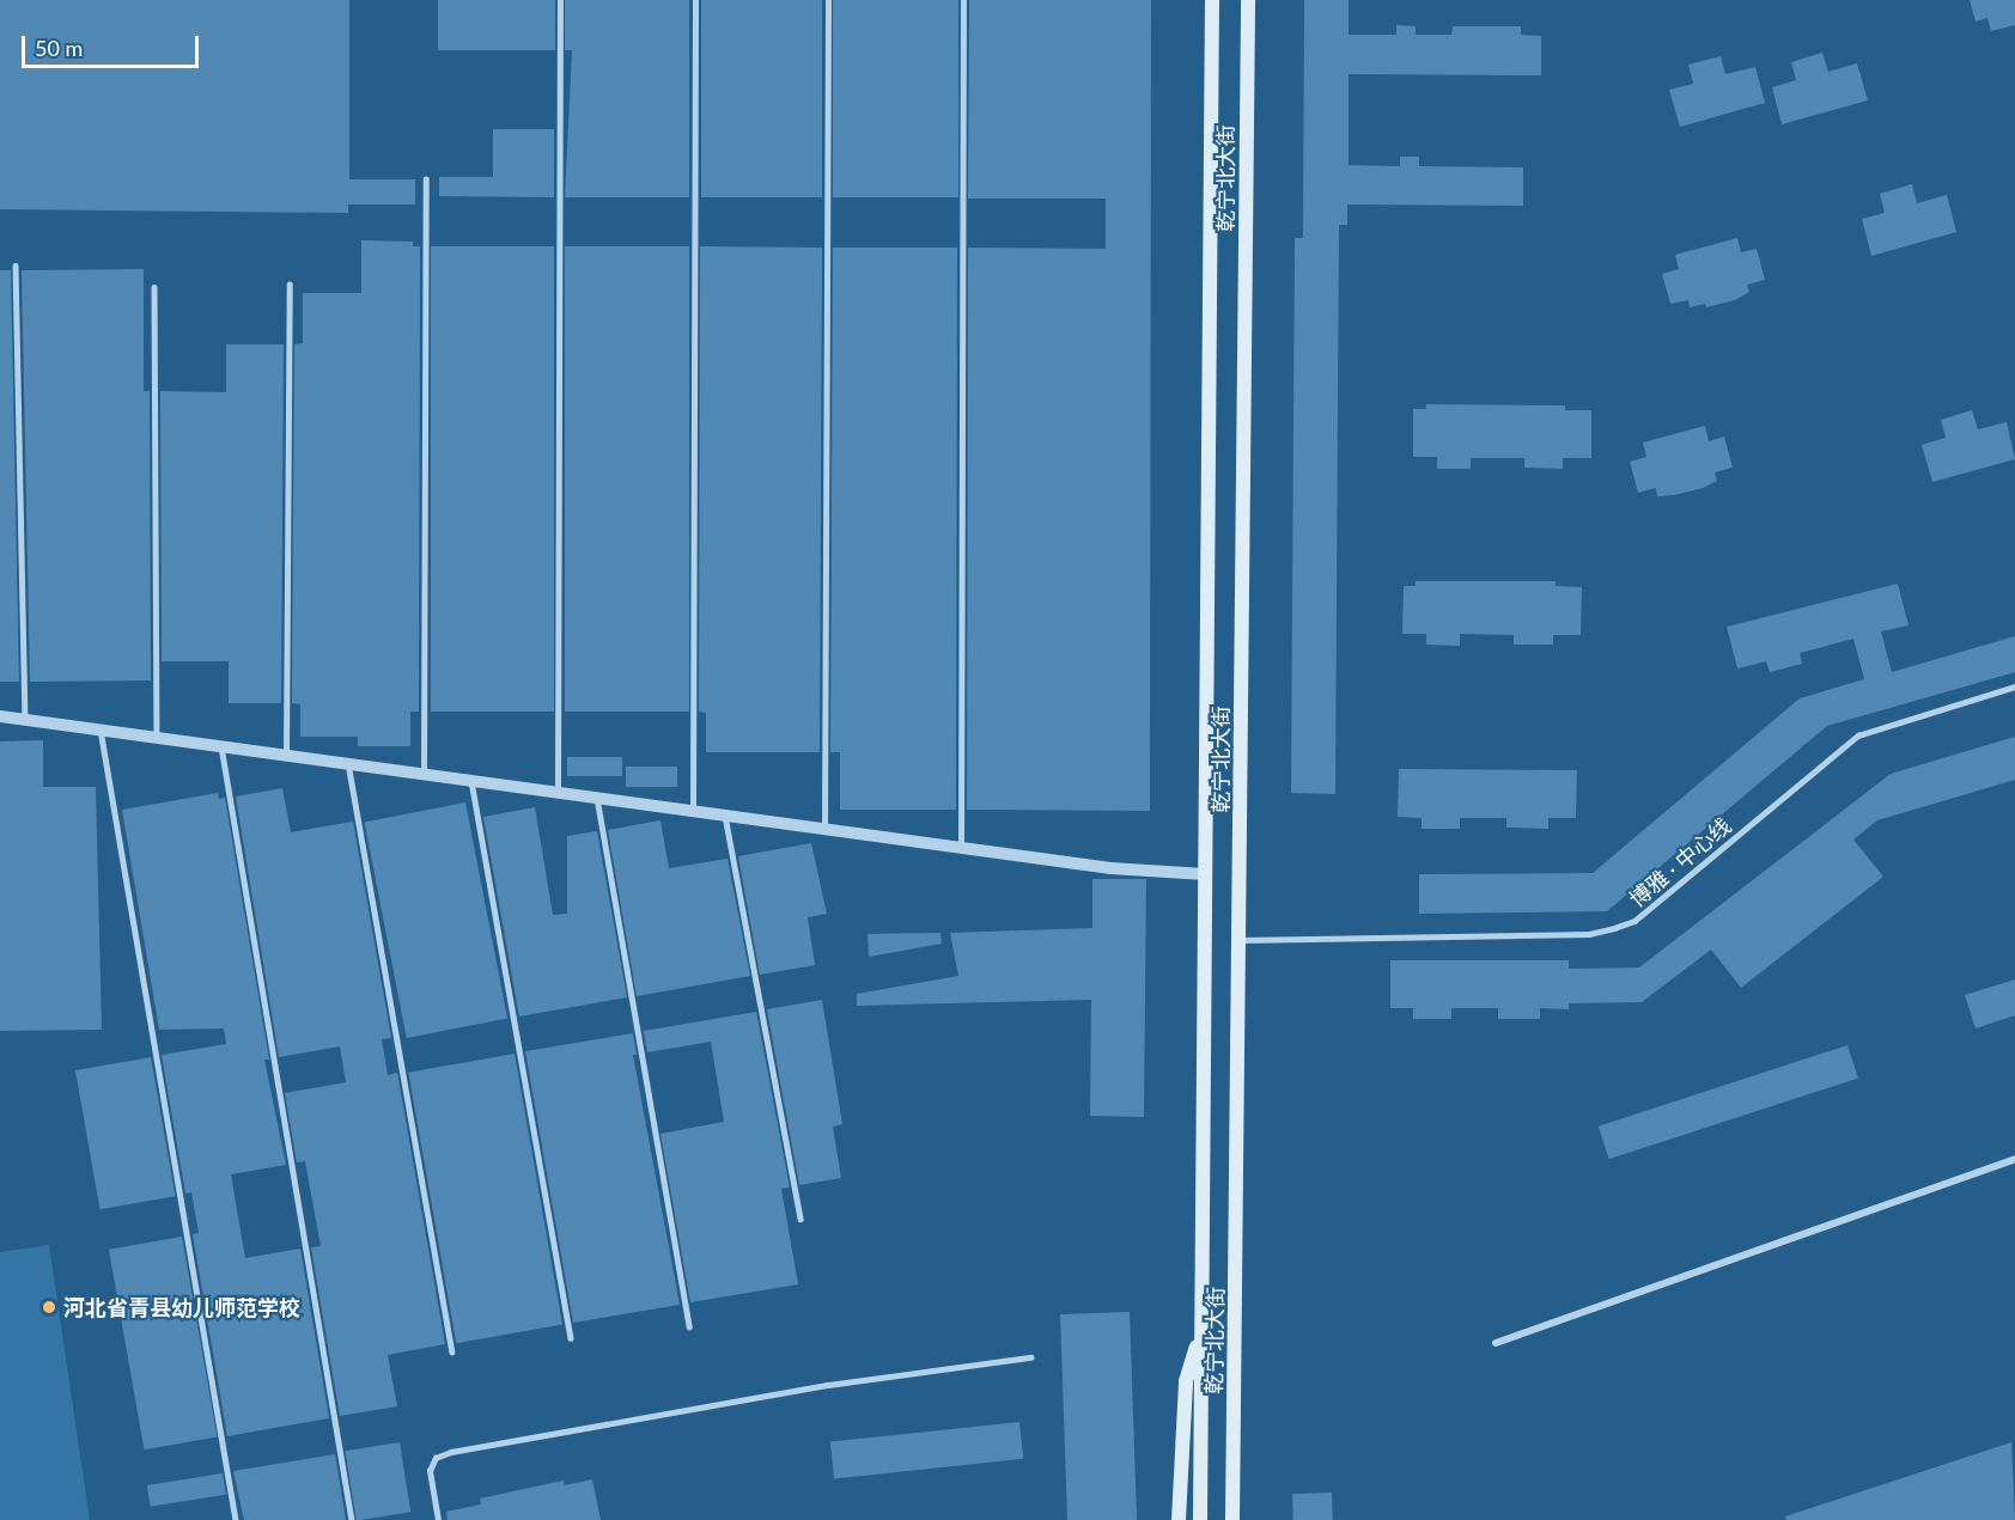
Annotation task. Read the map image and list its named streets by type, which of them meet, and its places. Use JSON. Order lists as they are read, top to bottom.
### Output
{
  "streets": {
    "main road": ["乾宁北大街"],
    "lane": ["博雅 · 中心线"]
  },
  "crossings": [
    ["乾宁北大街", "博雅 · 中心线"]
  ],
  "places": ["河北省青县幼儿师范学校"],
  "scale_bar": "50 m"
}
